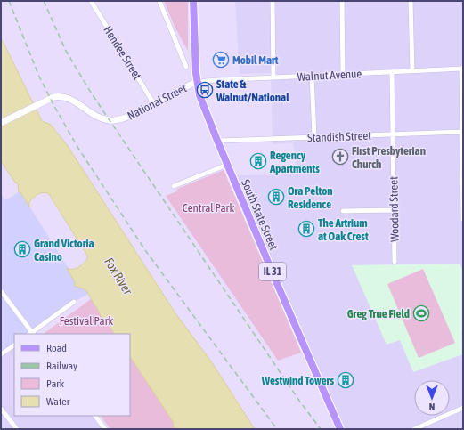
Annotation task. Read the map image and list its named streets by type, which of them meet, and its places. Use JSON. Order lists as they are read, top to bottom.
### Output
{
  "streets": {
    "main road": ["South State Street", "IL 31"],
    "street": [
      "Hendee Street",
      "Walnut Avenue",
      "National Street",
      "Standish Street",
      "Woodard Street"
    ]
  },
  "crossings": [
    ["Hendee Street", "National Street"],
    ["Walnut Avenue", "National Street"],
    ["Walnut Avenue", "Woodard Street"],
    ["Walnut Avenue", "South State Street"],
    ["National Street", "South State Street"],
    ["Standish Street", "Woodard Street"],
    ["Standish Street", "South State Street"]
  ],
  "water": ["Fox River"],
  "parks": ["Central Park", "Festival Park"],
  "places": {
    "supermarket": ["Mobil Mart"],
    "bus stop": ["State & Walnut/National"],
    "church": ["First Presbyterian Church"],
    "building": [
      "Regency Apartments",
      "Ora Pelton Residence",
      "The Artrium at Oak Crest",
      "Grand Victoria Casino",
      "Westwind Towers"
    ],
    "sports": ["Greg True Field"]
  },
  "legend": [
    "Road",
    "Railway",
    "Park",
    "Water"
  ],
  "north": "bottom"
}
